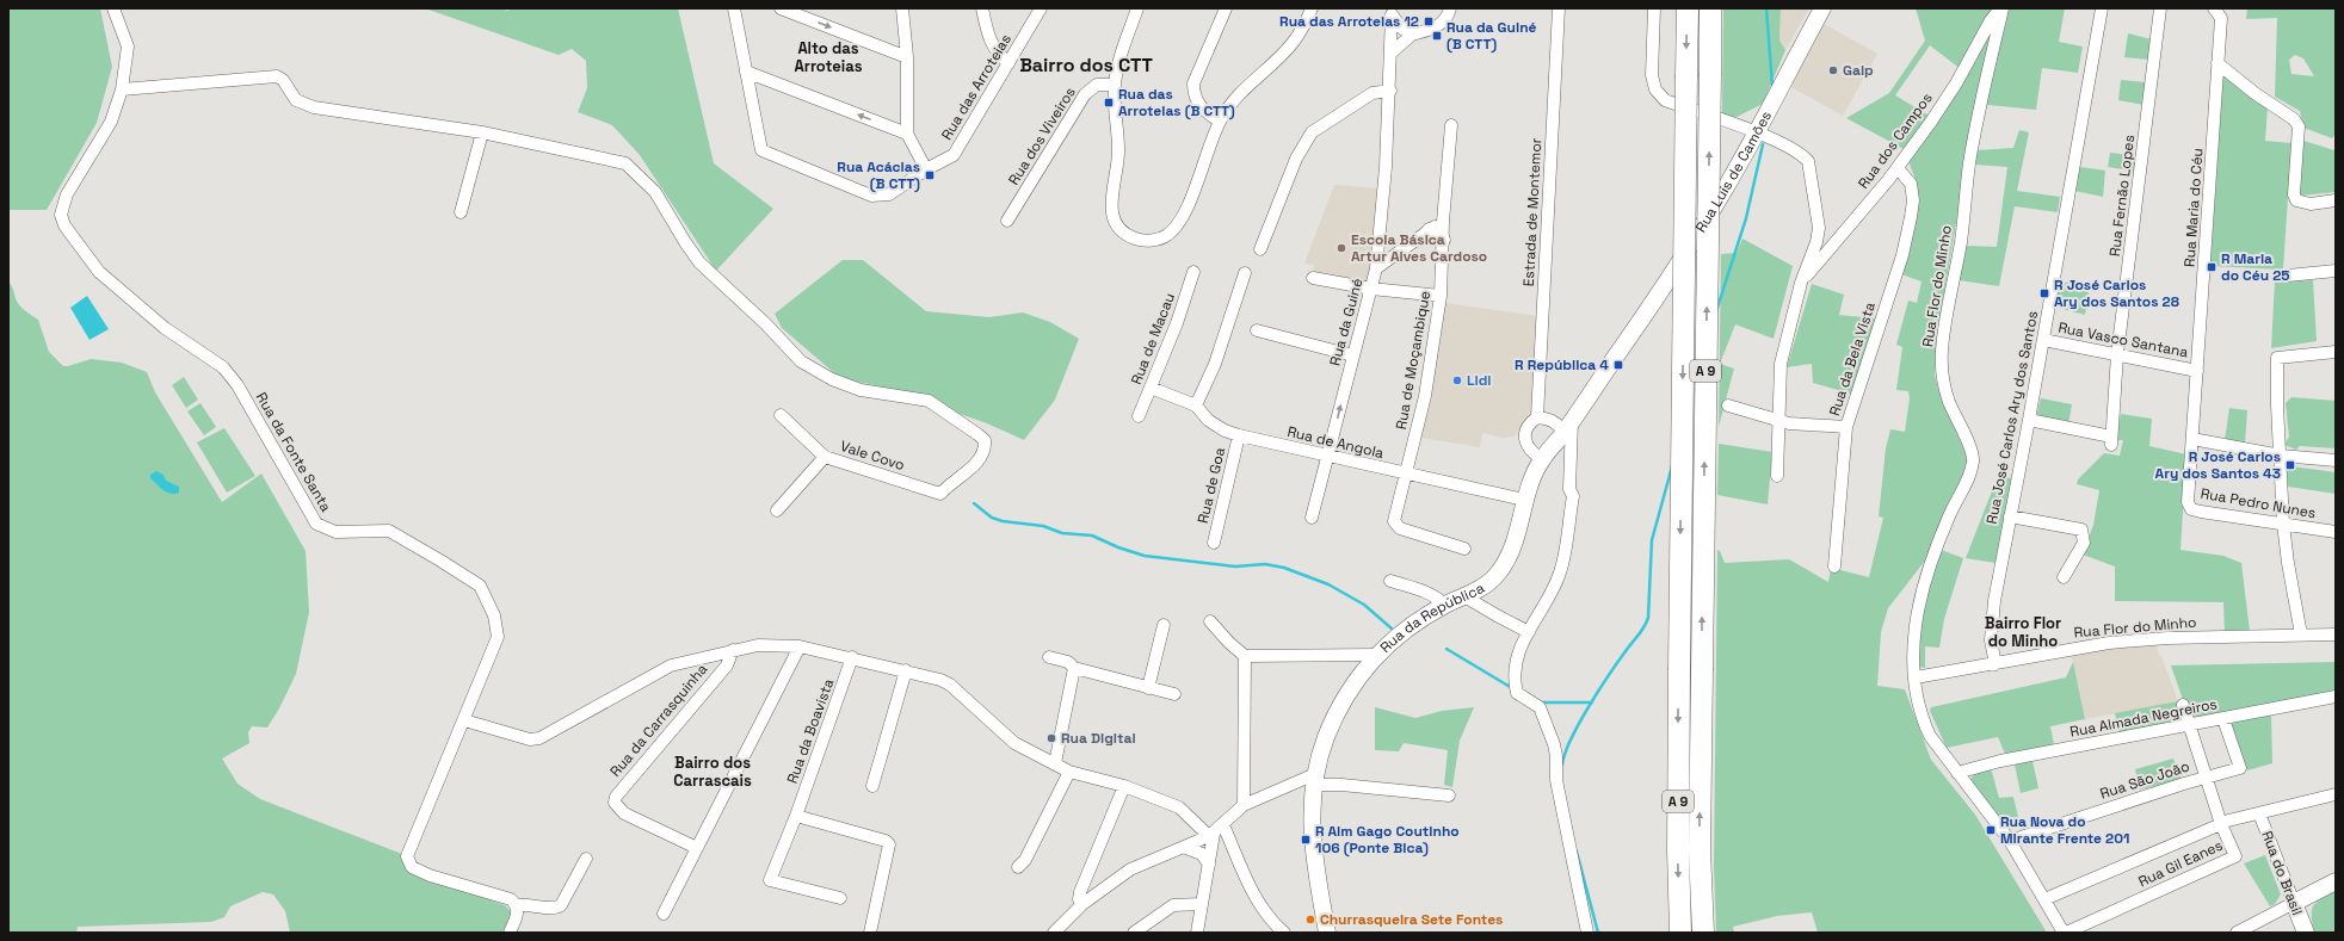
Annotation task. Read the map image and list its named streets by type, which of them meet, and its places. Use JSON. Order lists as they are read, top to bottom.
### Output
{
  "streets": {
    "highway": ["A 9"],
    "main road": ["Rua Luís de Camões", "Rua da República", "Rua do Brasil"],
    "street": [
      "Rua das Arroteias",
      "Rua dos Viveiros",
      "Rua dos Campos",
      "Rua Fernão Lopes",
      "Rua Maria do Céu",
      "Estrada de Montemor",
      "Rua Flor do Minho",
      "Rua da Guiné",
      "Rua de Macau",
      "Rua Vasco Santana",
      "Rua da Bela Vista",
      "Rua de Moçambique",
      "Rua José Carlos Ary dos Santos",
      "Rua de Angola",
      "Rua da Fonte Santa",
      "Vale Covo",
      "Rua de Goa",
      "Rua Pedro Nunes",
      "Rua Almada Negreiros",
      "Rua da Carrasquinha",
      "Rua da Boavista",
      "Rua São João",
      "Rua Gil Eanes"
    ]
  },
  "crossings": [
    ["Rua dos Campos", "Rua Flor do Minho"],
    ["Rua dos Campos", "Rua da Bela Vista"],
    ["Rua Luís de Camões", "Rua da República"],
    ["Rua Fernão Lopes", "Rua Vasco Santana"],
    ["Rua Fernão Lopes", "Rua José Carlos Ary dos Santos"],
    ["Rua Maria do Céu", "Rua Vasco Santana"],
    ["Rua Maria do Céu", "Rua Pedro Nunes"],
    ["Rua Flor do Minho", "Rua José Carlos Ary dos Santos"],
    ["Rua da Guiné", "Rua de Angola"],
    ["Rua de Macau", "Rua de Angola"],
    ["Rua Vasco Santana", "Rua José Carlos Ary dos Santos"],
    ["Rua de Moçambique", "Rua de Angola"],
    ["Rua de Angola", "Rua de Goa"],
    ["Rua de Angola", "Rua da República"],
    ["Rua Almada Negreiros", "Rua São João"]
  ],
  "districts": [
    "Alto das Arroteias",
    "Bairro dos CTT",
    "Bairro Flor do Minho",
    "Bairro dos Carrascais"
  ],
  "places": {
    "transit": [
      "Rua das Arroteias 12",
      "Rua da Guiné (B CTT)",
      "Rua das Arroteias (B CTT)",
      "Rua Acácias (B CTT)",
      "R Maria do Céu 25",
      "R José Carlos Ary dos Santos 28",
      "R República 4",
      "R José Carlos Ary dos Santos 43",
      "Rua Nova do Mirante Frente 201",
      "R Alm Gago Coutinho 106 (Ponte Bica)"
    ],
    "other": [
      "Galp",
      "Escola Básica Artur Alves Cardoso",
      "Lidl",
      "Rua Digital",
      "Churrasqueira Sete Fontes"
    ]
  }
}
